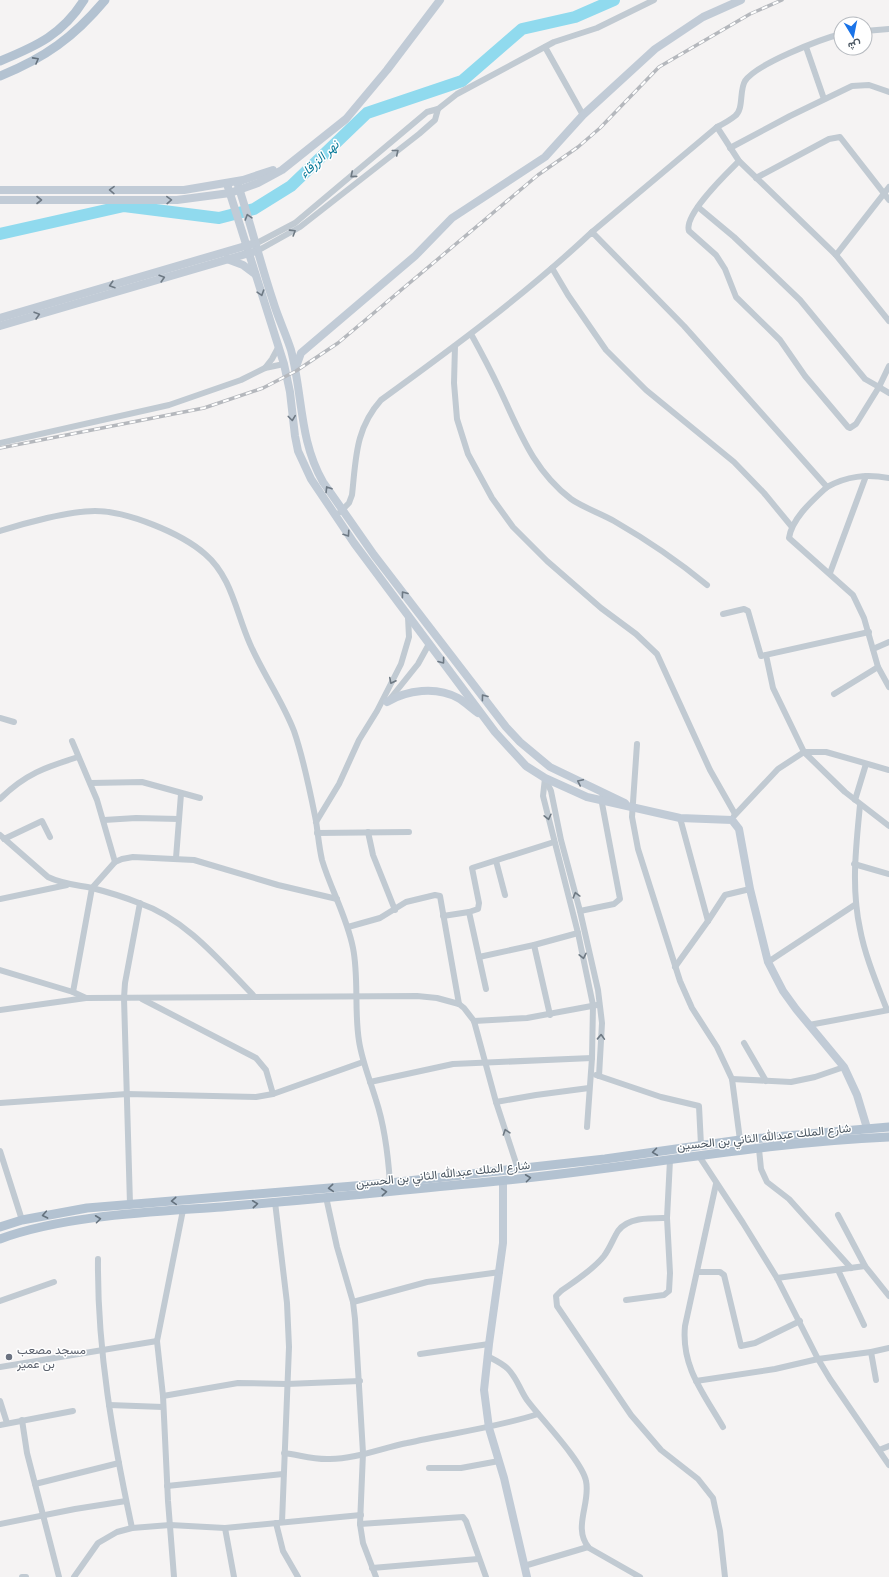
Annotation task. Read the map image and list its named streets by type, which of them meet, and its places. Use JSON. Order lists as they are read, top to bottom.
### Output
{
  "streets": {
    "main road": ["شارع الملك عبدالله الثاني بن الحسين"]
  },
  "water": ["نهر الزرقاء"],
  "places": ["مسجد مصعب بن عمير"],
  "north": "bottom"
}
